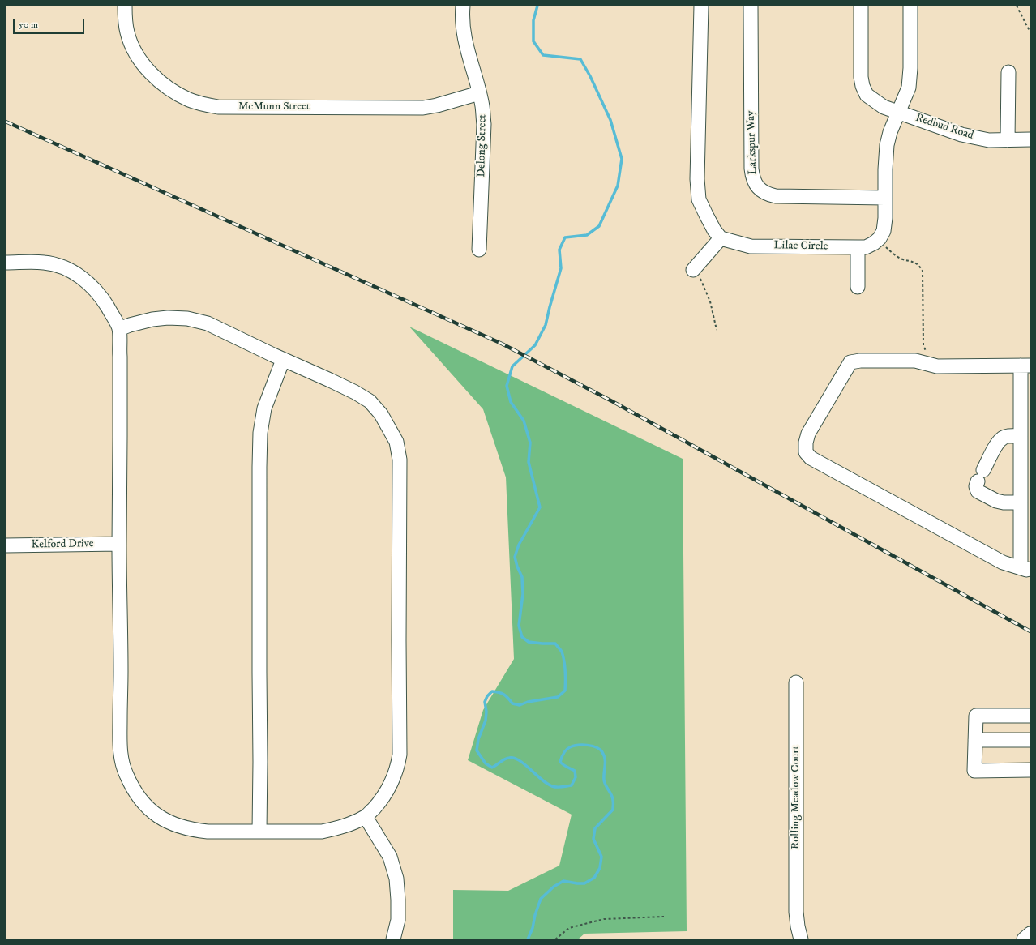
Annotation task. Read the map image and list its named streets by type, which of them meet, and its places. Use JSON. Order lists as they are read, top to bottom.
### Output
{
  "streets": {
    "street": [
      "McMunn Street",
      "Redbud Road",
      "Larkspur Way",
      "Delong Street",
      "Lilac Circle",
      "Kelford Drive",
      "Rolling Meadow Court"
    ]
  },
  "crossings": [
    ["McMunn Street", "Delong Street"]
  ],
  "scale_bar": "50 m"
}
